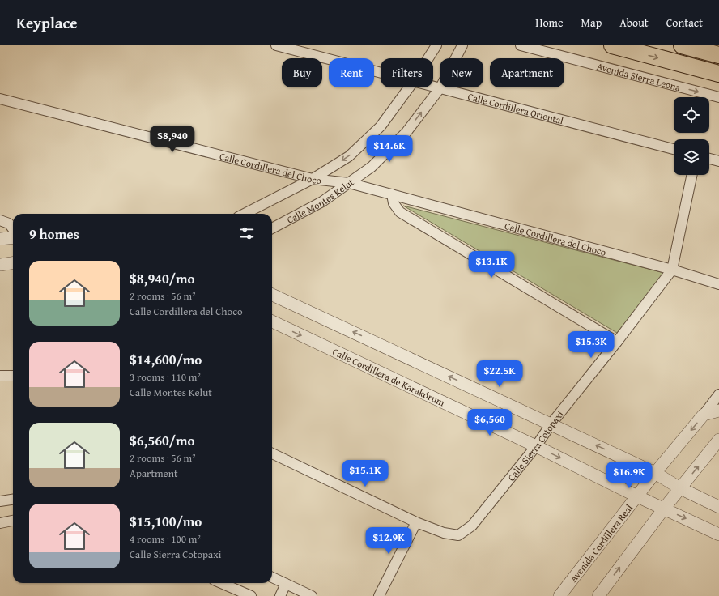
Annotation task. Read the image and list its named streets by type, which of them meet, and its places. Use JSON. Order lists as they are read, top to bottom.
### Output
{
  "streets": {
    "street": [
      "Avenida Sierra Leona",
      "Calle Cordillera Oriental",
      "Calle Cordillera del Choco",
      "Calle Montes Kelut",
      "Calle Cordillera de Karakórum",
      "Calle Sierra Cotopaxi",
      "Avenida Cordillera Real"
    ]
  },
  "crossings": [
    ["Calle Cordillera Oriental", "Calle Montes Kelut"],
    ["Calle Cordillera del Choco", "Calle Montes Kelut"],
    ["Calle Cordillera del Choco", "Calle Sierra Cotopaxi"],
    ["Calle Cordillera de Karakórum", "Calle Sierra Cotopaxi"],
    ["Calle Cordillera de Karakórum", "Avenida Cordillera Real"]
  ],
  "one_way": ["Avenida Sierra Leona"],
  "page": {
    "header": "Keyplace",
    "nav": [
      "Home",
      "Map",
      "About",
      "Contact"
    ],
    "chip": [
      "Buy",
      "Rent",
      "Filters",
      "New",
      "Apartment"
    ],
    "price": [
      "$8,940",
      "$14.6K",
      "$13.1K",
      "$15.3K",
      "$22.5K",
      "$6,560",
      "$15.1K",
      "$16.9K",
      "$12.9K"
    ],
    "heading": "9 homes",
    "list": [
      {
        "name": "$8,940/mo",
        "note": "2 rooms · 56 m² · Calle Cordillera del Choco"
      },
      {
        "name": "$14,600/mo",
        "note": "3 rooms · 110 m² · Calle Montes Kelut"
      },
      {
        "name": "$6,560/mo",
        "note": "2 rooms · 56 m² · Apartment"
      },
      {
        "name": "$15,100/mo",
        "note": "4 rooms · 100 m² · Calle Sierra Cotopaxi"
      }
    ]
  }
}
